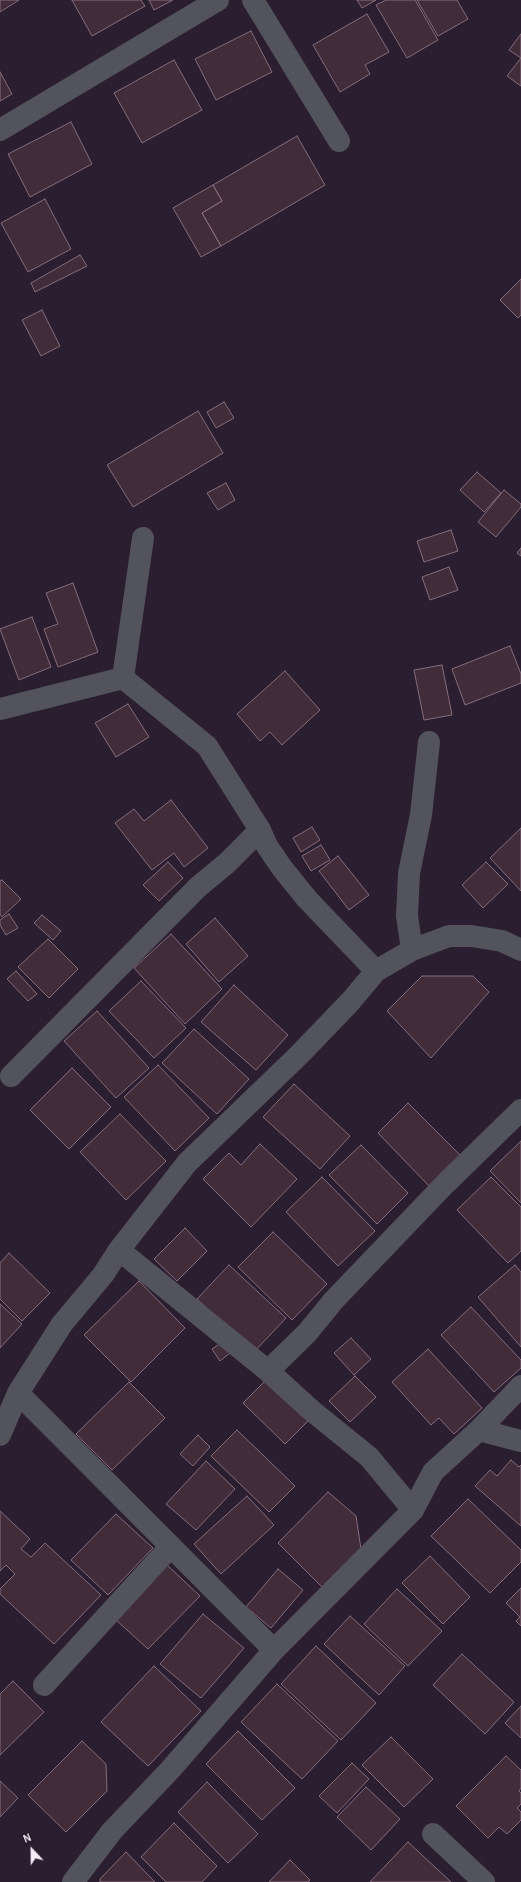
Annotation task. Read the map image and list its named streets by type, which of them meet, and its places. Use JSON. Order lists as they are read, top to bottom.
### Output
{
  "north": "top"
}
